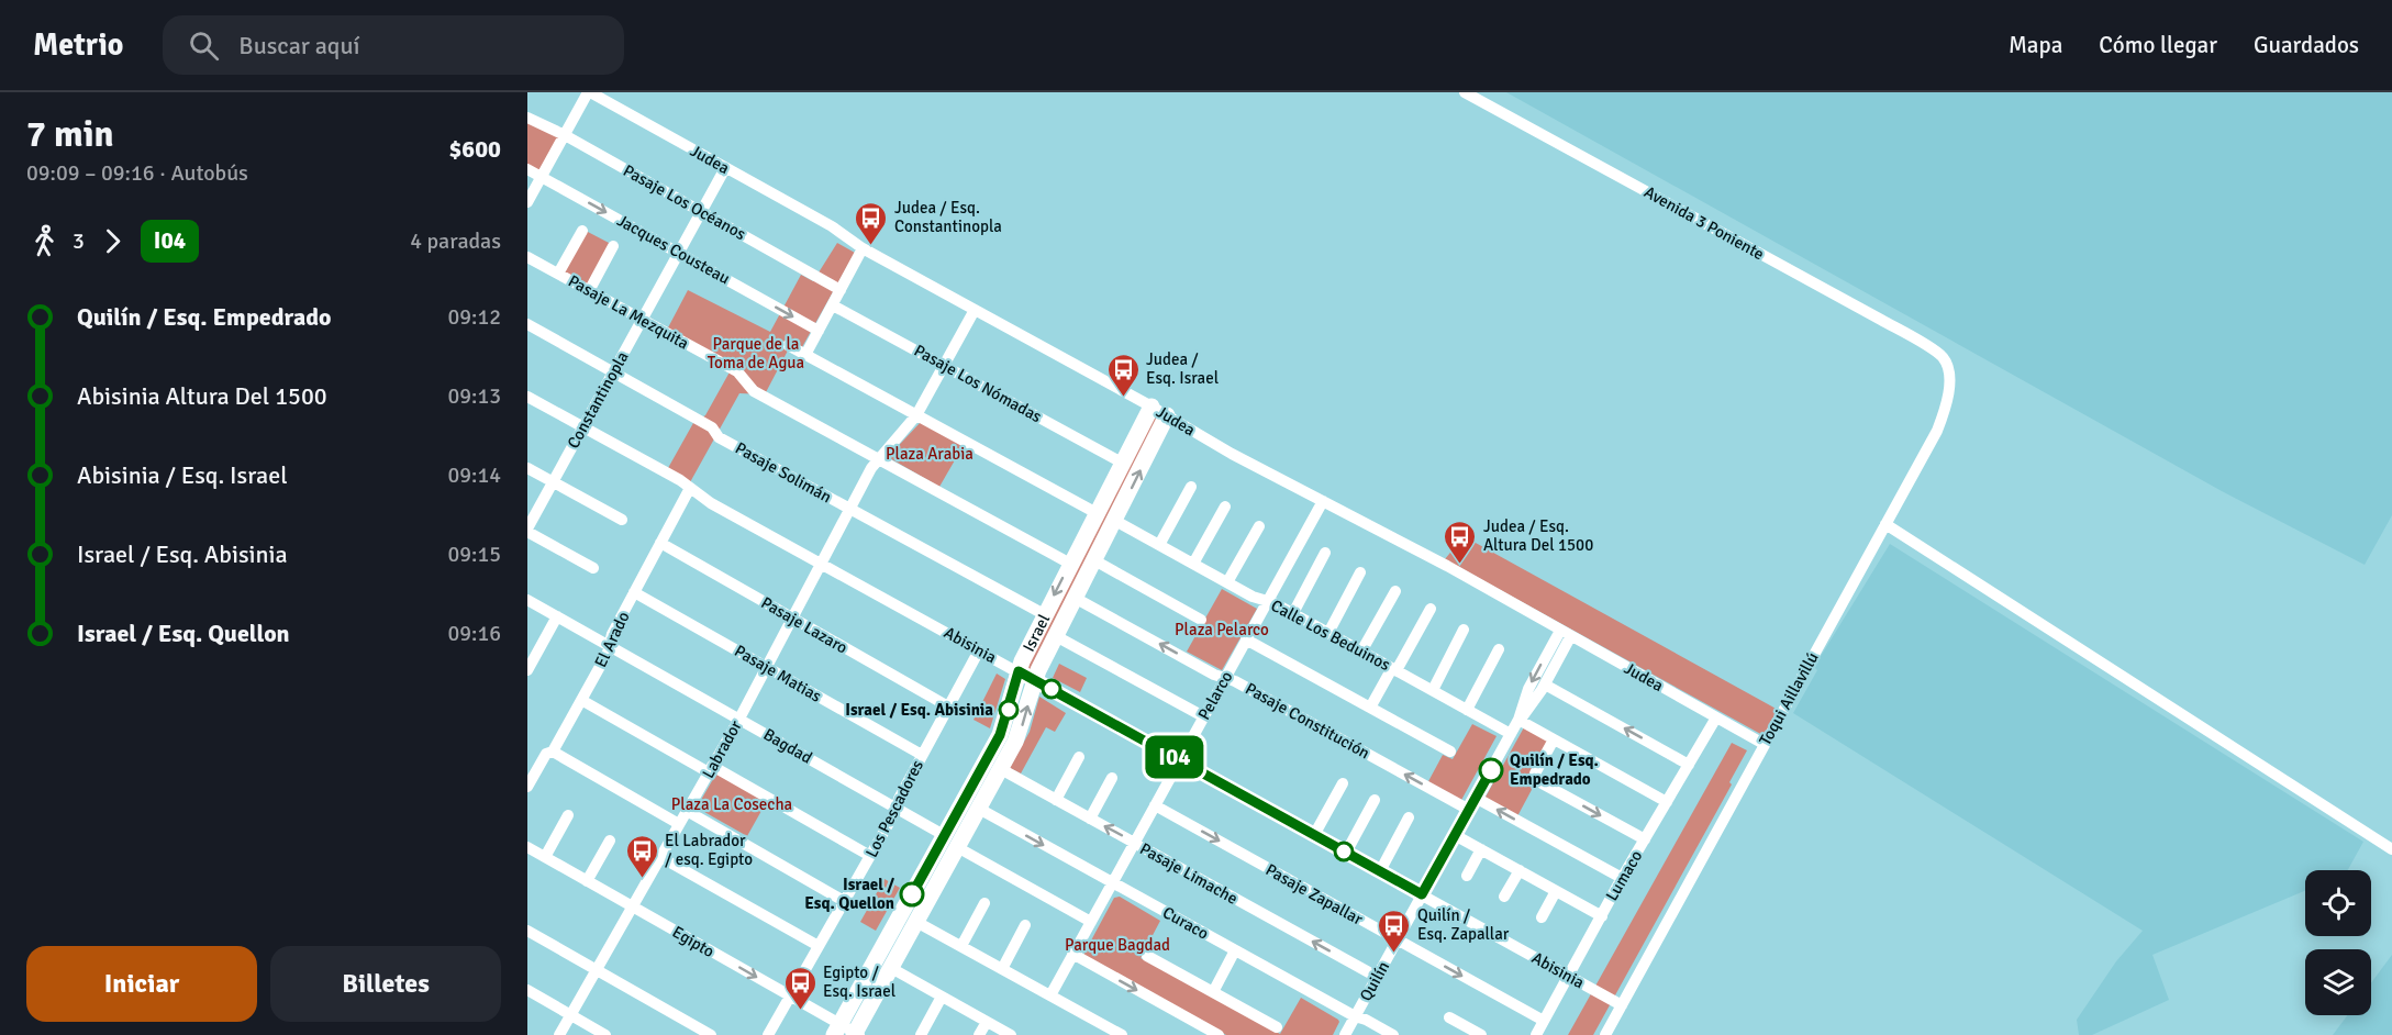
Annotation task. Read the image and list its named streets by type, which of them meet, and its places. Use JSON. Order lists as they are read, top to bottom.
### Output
{
  "streets": {
    "street": [
      "Judea",
      "Pasaje Los Océanos",
      "Avenida 3 Poniente",
      "Jacques Cousteau",
      "Pasaje La Mezquita",
      "Pasaje Los Nómadas",
      "Constantinopla",
      "Pasaje Solimán",
      "Pasaje Lazaro",
      "Israel",
      "Calle Los Beduinos",
      "El Arado",
      "Abisinia",
      "Pasaje Matias",
      "Pelarco",
      "Toqui Aillavillú",
      "Pasaje Constitución",
      "Bagdad",
      "Labrador",
      "Los Pescadores",
      "Pasaje Limache",
      "Lumaco",
      "Pasaje Zapallar",
      "Curaco",
      "Egipto",
      "Quilín"
    ]
  },
  "crossings": [
    ["Judea", "Constantinopla"],
    ["Judea", "Israel"],
    ["Judea", "Pelarco"],
    ["Judea", "Toqui Aillavillú"],
    ["Judea", "Labrador"],
    ["Judea", "Lumaco"],
    ["Judea", "Quilín"],
    ["Pasaje Los Océanos", "Constantinopla"],
    ["Avenida 3 Poniente", "Toqui Aillavillú"],
    ["Jacques Cousteau", "Constantinopla"],
    ["Pasaje La Mezquita", "Constantinopla"],
    ["Pasaje La Mezquita", "Israel"],
    ["Pasaje La Mezquita", "Labrador"],
    ["Pasaje Los Nómadas", "Israel"],
    ["Pasaje Los Nómadas", "Labrador"],
    ["Constantinopla", "Pasaje Solimán"],
    ["Constantinopla", "Abisinia"],
    ["Pasaje Solimán", "Israel"],
    ["Pasaje Solimán", "Labrador"],
    ["Pasaje Lazaro", "El Arado"],
    ["Pasaje Lazaro", "Labrador"],
    ["Pasaje Lazaro", "Los Pescadores"],
    ["Israel", "Calle Los Beduinos"],
    ["Israel", "Abisinia"],
    ["Israel", "Pasaje Constitución"],
    ["Israel", "Bagdad"],
    ["Israel", "Pasaje Limache"],
    ["Israel", "Curaco"],
    ["Israel", "Egipto"],
    ["Calle Los Beduinos", "Pelarco"],
    ["Calle Los Beduinos", "Quilín"],
    ["El Arado", "Abisinia"],
    ["El Arado", "Pasaje Matias"],
    ["El Arado", "Bagdad"],
    ["Abisinia", "Pelarco"],
    ["Abisinia", "Toqui Aillavillú"],
    ["Abisinia", "Labrador"],
    ["Abisinia", "Los Pescadores"],
    ["Abisinia", "Lumaco"],
    ["Abisinia", "Quilín"],
    ["Pasaje Matias", "Labrador"],
    ["Pasaje Matias", "Los Pescadores"],
    ["Pelarco", "Pasaje Constitución"],
    ["Pelarco", "Pasaje Limache"],
    ["Pelarco", "Pasaje Zapallar"],
    ["Pelarco", "Curaco"],
    ["Pasaje Constitución", "Quilín"],
    ["Bagdad", "Labrador"],
    ["Bagdad", "Los Pescadores"],
    ["Labrador", "Egipto"],
    ["Los Pescadores", "Egipto"],
    ["Pasaje Limache", "Quilín"],
    ["Lumaco", "Pasaje Zapallar"],
    ["Pasaje Zapallar", "Quilín"],
    ["Curaco", "Quilín"]
  ],
  "one_way": ["Jacques Cousteau", "Pasaje Zapallar"],
  "parks": [
    "Parque de la Toma de Agua",
    "Plaza Arabia",
    "Plaza Pelarco",
    "Plaza La Cosecha",
    "Parque Bagdad"
  ],
  "places": {
    "bus stop": [
      "Judea / Esq. Constantinopla",
      "Judea / Esq. Israel",
      "Judea / Esq. Altura Del 1500",
      "El Labrador / esq. Egipto",
      "Quilín / Esq. Zapallar",
      "Egipto / Esq. Israel"
    ],
    "other": ["Israel / Esq. Abisinia", "Quilín / Esq. Empedrado", "Israel / Esq. Quellon"]
  },
  "lines": ["bus line I04"],
  "page": {
    "header": "Metrio",
    "search": "Buscar aquí",
    "nav": ["Mapa", "Cómo llegar", "Guardados"],
    "heading": ["7 min", "09:09 – 09:16 · Autobús", "$600"],
    "on_map": "I04",
    "legs": ["3", "I04", "4 paradas"],
    "list": [
      {
        "name": "Quilín / Esq. Empedrado",
        "value": "09:12"
      },
      {
        "name": "Abisinia Altura Del 1500",
        "value": "09:13"
      },
      {
        "name": "Abisinia / Esq. Israel",
        "value": "09:14"
      },
      {
        "name": "Israel / Esq. Abisinia",
        "value": "09:15"
      },
      {
        "name": "Israel / Esq. Quellon",
        "value": "09:16"
      }
    ],
    "buttons": ["Iniciar", "Billetes"]
  }
}
